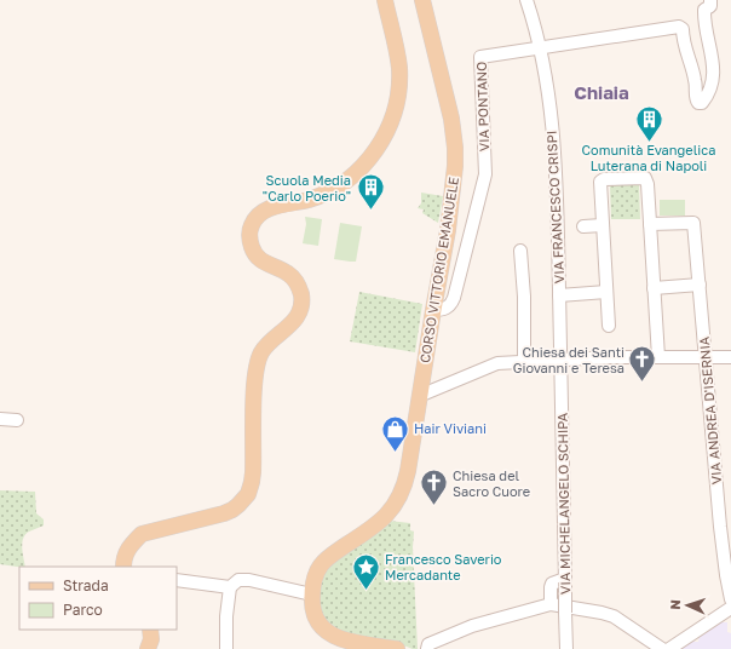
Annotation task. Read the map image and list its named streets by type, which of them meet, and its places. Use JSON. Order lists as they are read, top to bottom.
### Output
{
  "streets": {
    "main road": ["CORSO VITTORIO EMANUELE"],
    "street": [
      "VIA PONTANO",
      "VIA FRANCESCO CRISPI",
      "VIA ANDREA D'ISERNIA",
      "VIA MICHELANGELO SCHIPA"
    ]
  },
  "crossings": [
    ["VIA PONTANO", "VIA FRANCESCO CRISPI"],
    ["VIA PONTANO", "CORSO VITTORIO EMANUELE"],
    ["VIA FRANCESCO CRISPI", "VIA MICHELANGELO SCHIPA"]
  ],
  "districts": ["Chiaia"],
  "places": {
    "building": ["Comunità Evangelica Luterana di Napoli", "Scuola Media \"Carlo Poerio\""],
    "church": ["Chiesa dei Santi Giovanni e Teresa", "Chiesa del Sacro Cuore"],
    "shop": ["Hair Viviani"],
    "place": ["Francesco Saverio Mercadante"]
  },
  "legend": ["Strada", "Parco"],
  "north": "left"
}
